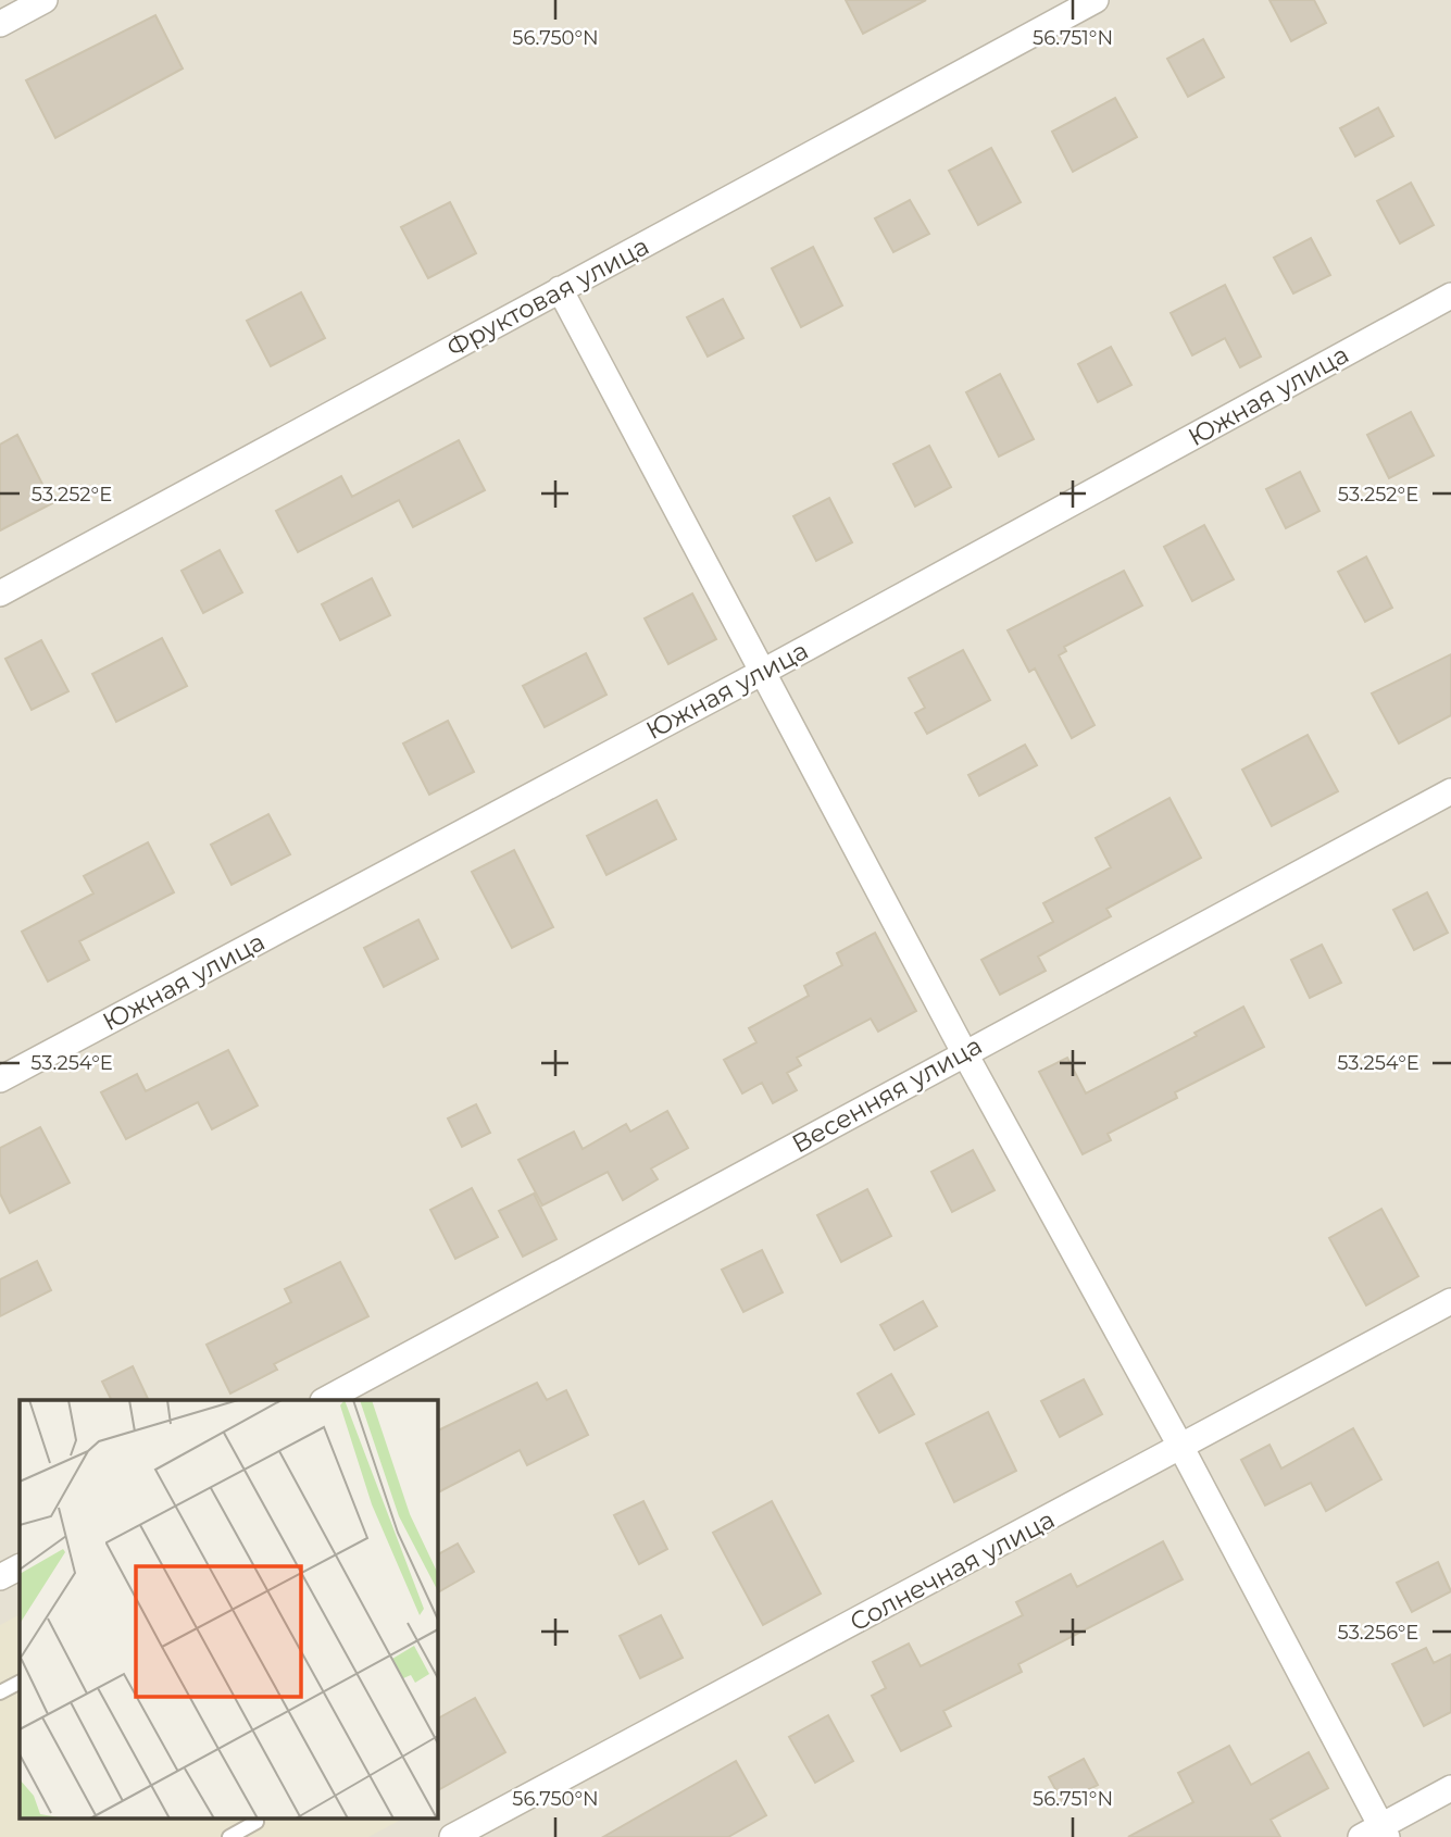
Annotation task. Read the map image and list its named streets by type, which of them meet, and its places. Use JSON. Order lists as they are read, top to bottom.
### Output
{
  "streets": {
    "street": [
      "Фруктовая улица",
      "Южная улица",
      "Весенняя улица",
      "Солнечная улица"
    ]
  },
  "coordinates": [
    "56.750°N",
    "56.751°N",
    "53.252°E",
    "53.254°E",
    "53.256°E"
  ]
}
